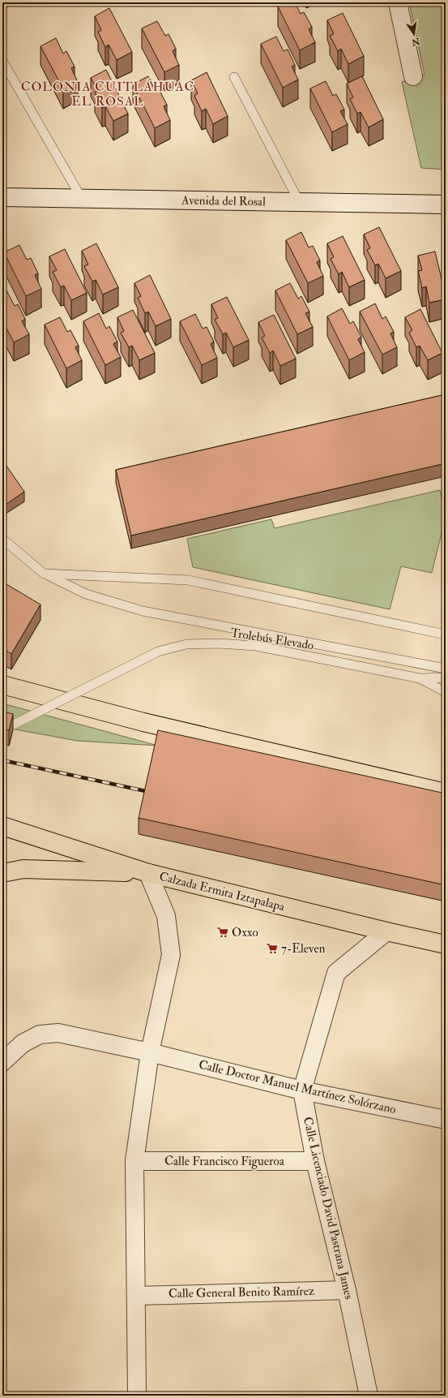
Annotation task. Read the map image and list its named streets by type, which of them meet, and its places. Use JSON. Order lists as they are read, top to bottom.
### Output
{
  "streets": {
    "main road": ["Calzada Ermita Iztapalapa"],
    "street": [
      "Avenida del Rosal",
      "Calle Doctor Manuel Martínez Solórzano",
      "Calle Francisco Figueroa",
      "Calle Licenciado David Pastrana James",
      "Calle General Benito Ramírez"
    ],
    "lane": ["Trolebús Elevado"]
  },
  "crossings": [
    ["Calzada Ermita Iztapalapa", "Calle Licenciado David Pastrana James"],
    ["Calle Doctor Manuel Martínez Solórzano", "Calle Licenciado David Pastrana James"],
    ["Calle Francisco Figueroa", "Calle Licenciado David Pastrana James"],
    ["Calle Licenciado David Pastrana James", "Calle General Benito Ramírez"]
  ],
  "districts": ["COLONIA CUITLÁHUAC EL ROSAL"],
  "places": {
    "supermarket": ["Oxxo", "7-Eleven"]
  },
  "north": "bottom"
}
